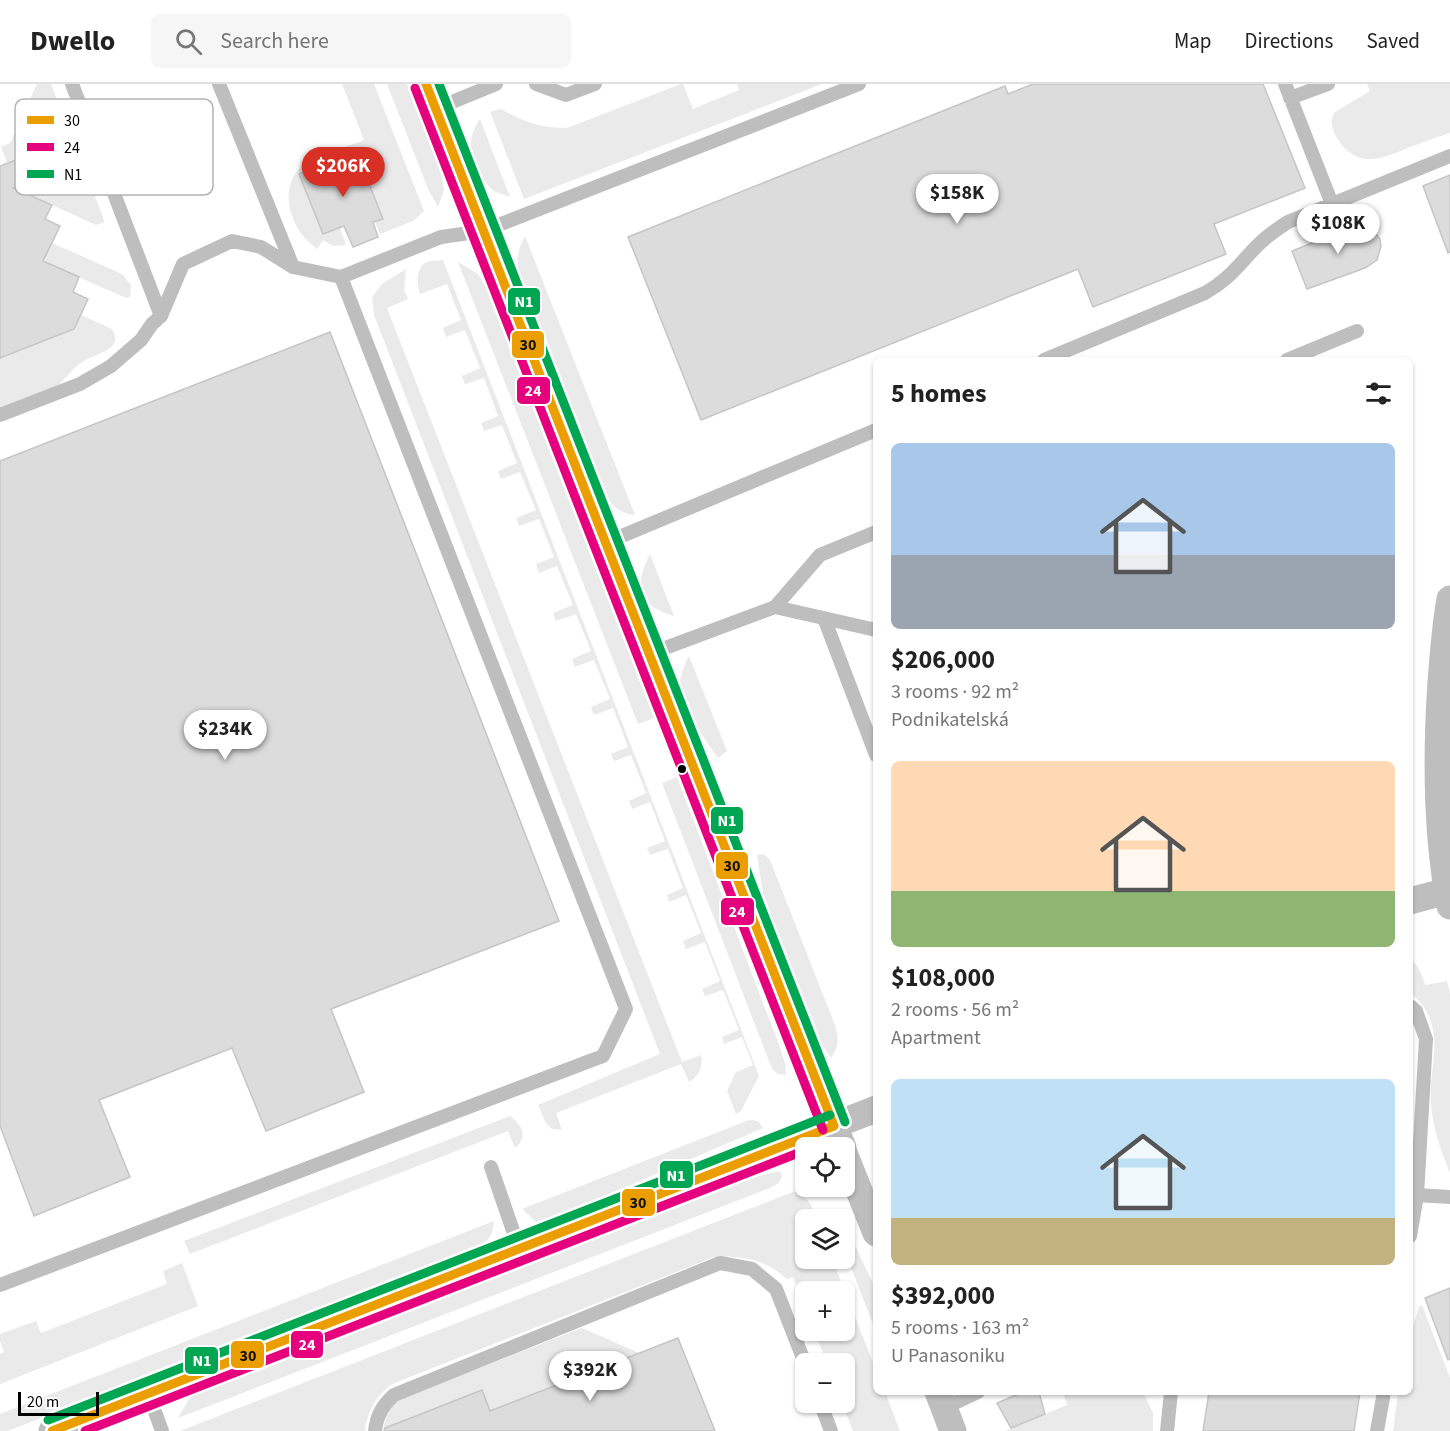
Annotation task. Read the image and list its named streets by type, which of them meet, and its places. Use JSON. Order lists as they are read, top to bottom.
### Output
{
  "lines": ["transit line 30", "transit line N1", "transit line 24"],
  "legend": ["30", "24", "N1"],
  "scale_bar": "20 m",
  "page": {
    "header": "Dwello",
    "search": "Search here",
    "nav": ["Map", "Directions", "Saved"],
    "price": [
      "$206K",
      "$158K",
      "$108K",
      "$234K",
      "$392K"
    ],
    "heading": "5 homes",
    "list": [
      {
        "name": "$206,000",
        "note": "3 rooms · 92 m² · Podnikatelská"
      },
      {
        "name": "$108,000",
        "note": "2 rooms · 56 m² · Apartment"
      },
      {
        "name": "$392,000",
        "note": "5 rooms · 163 m² · U Panasoniku"
      }
    ],
    "map_buttons": ["+", "−"],
    "scale": "20 m"
  }
}
